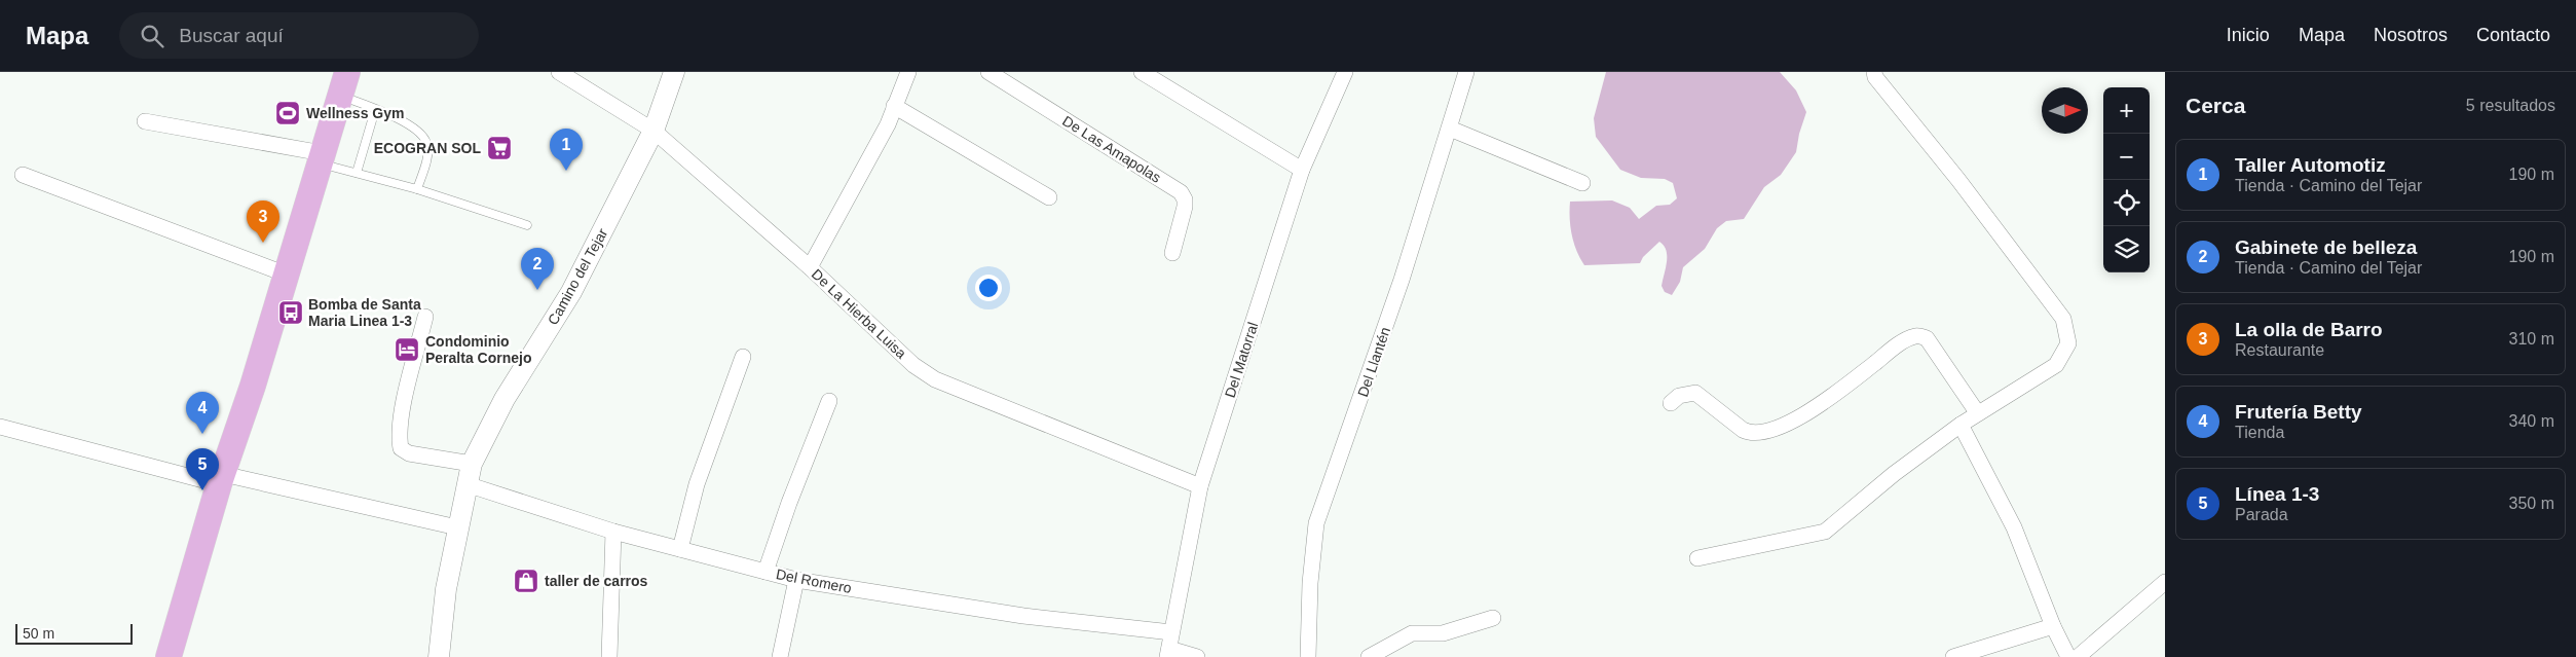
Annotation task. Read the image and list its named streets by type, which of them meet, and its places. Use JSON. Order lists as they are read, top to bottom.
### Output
{
  "streets": {
    "street": [
      "De Las Amapolas",
      "Camino del Tejar",
      "De La Hierba Luisa",
      "Del Matorral",
      "Del Llantén",
      "Del Romero"
    ]
  },
  "crossings": [
    ["Camino del Tejar", "De La Hierba Luisa"],
    ["Camino del Tejar", "Del Romero"],
    ["De La Hierba Luisa", "Del Matorral"],
    ["Del Matorral", "Del Romero"]
  ],
  "places": {
    "sports": ["Wellness Gym"],
    "supermarket": ["ECOGRAN SOL"],
    "bus stop": ["Bomba de Santa Maria Linea 1-3"],
    "hotel": ["Condominio Peralta Cornejo"],
    "shop": ["taller de carros"]
  },
  "scale_bar": "50 m",
  "north": "right",
  "page": {
    "header": "Mapa",
    "search": "Buscar aquí",
    "nav": [
      "Inicio",
      "Mapa",
      "Nosotros",
      "Contacto"
    ],
    "heading": ["Cerca", "5 resultados"],
    "map_buttons": ["+", "−"],
    "pins": [
      "1",
      "3",
      "2",
      "4",
      "5"
    ],
    "list": [
      {
        "mark": "1",
        "name": "Taller Automotiz",
        "note": "Tienda · Camino del Tejar",
        "value": "190 m"
      },
      {
        "mark": "2",
        "name": "Gabinete de belleza",
        "note": "Tienda · Camino del Tejar",
        "value": "190 m"
      },
      {
        "mark": "3",
        "name": "La olla de Barro",
        "note": "Restaurante",
        "value": "310 m"
      },
      {
        "mark": "4",
        "name": "Frutería Betty",
        "note": "Tienda",
        "value": "340 m"
      },
      {
        "mark": "5",
        "name": "Línea 1-3",
        "note": "Parada",
        "value": "350 m"
      }
    ],
    "scale": "50 m"
  }
}
